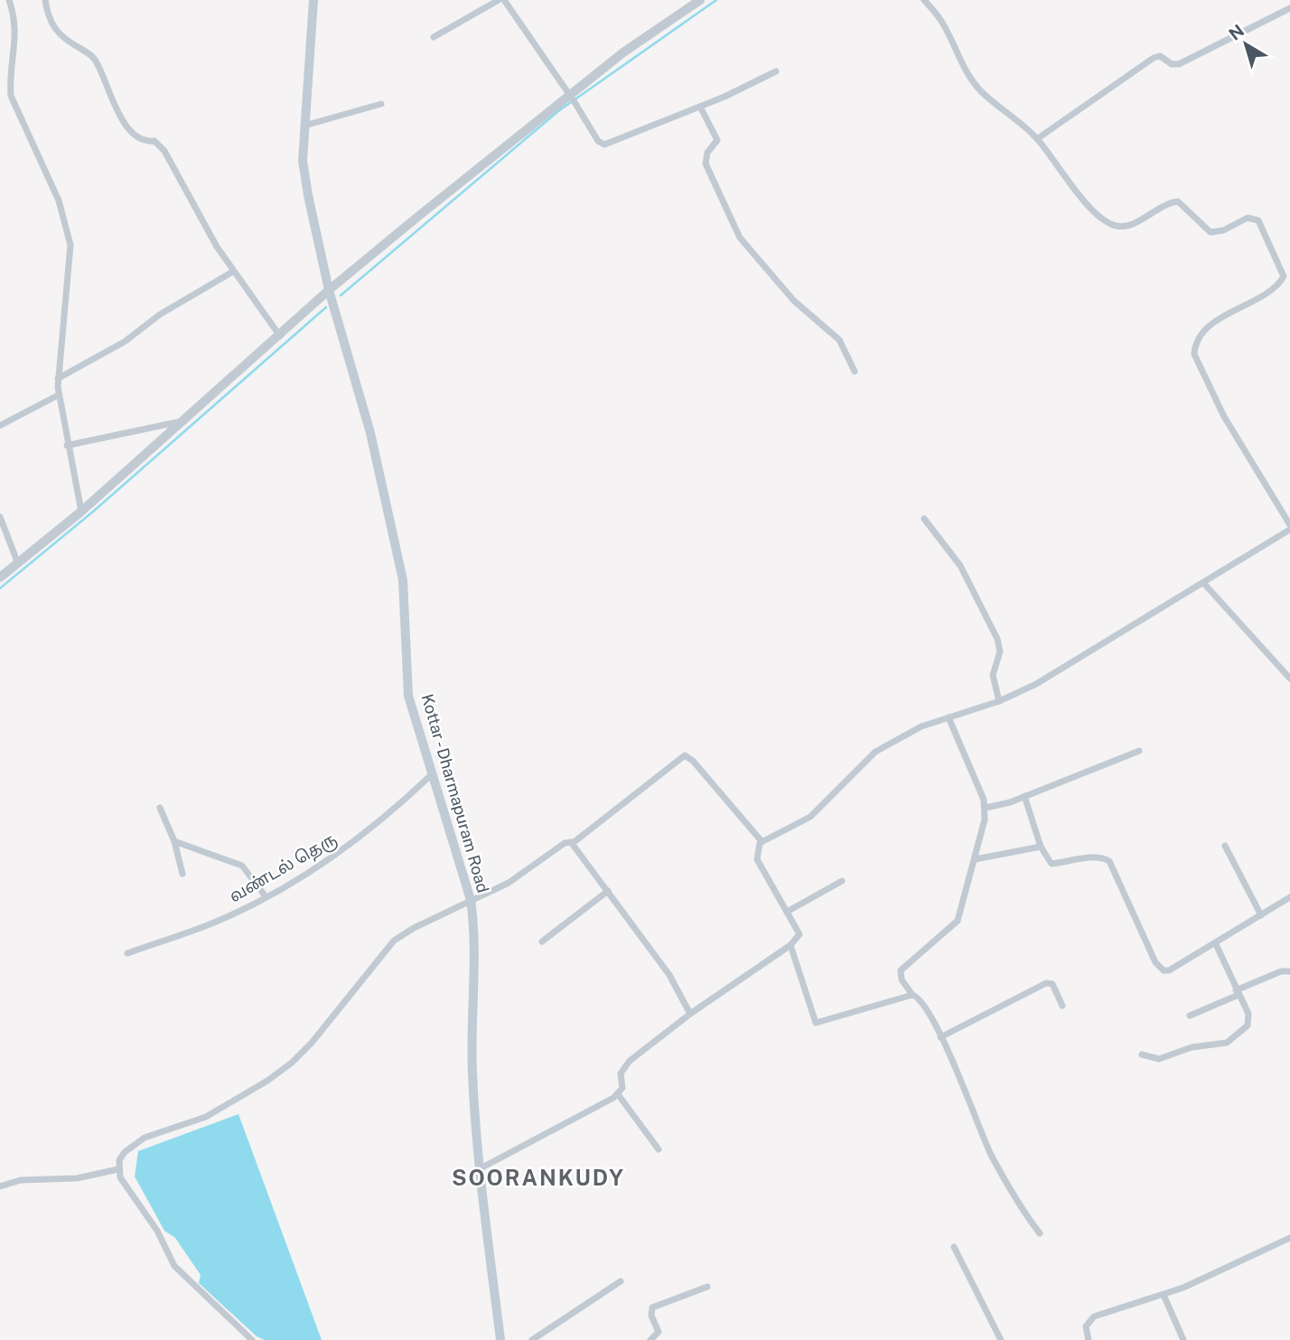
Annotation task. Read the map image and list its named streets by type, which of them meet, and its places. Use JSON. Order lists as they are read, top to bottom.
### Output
{
  "streets": {
    "main road": ["Kottar - Dharmapuram Road"],
    "street": ["வண்டல் தெரு"]
  },
  "crossings": [
    ["Kottar - Dharmapuram Road", "வண்டல் தெரு"]
  ],
  "districts": ["SOORANKUDY"],
  "north": "top left"
}
